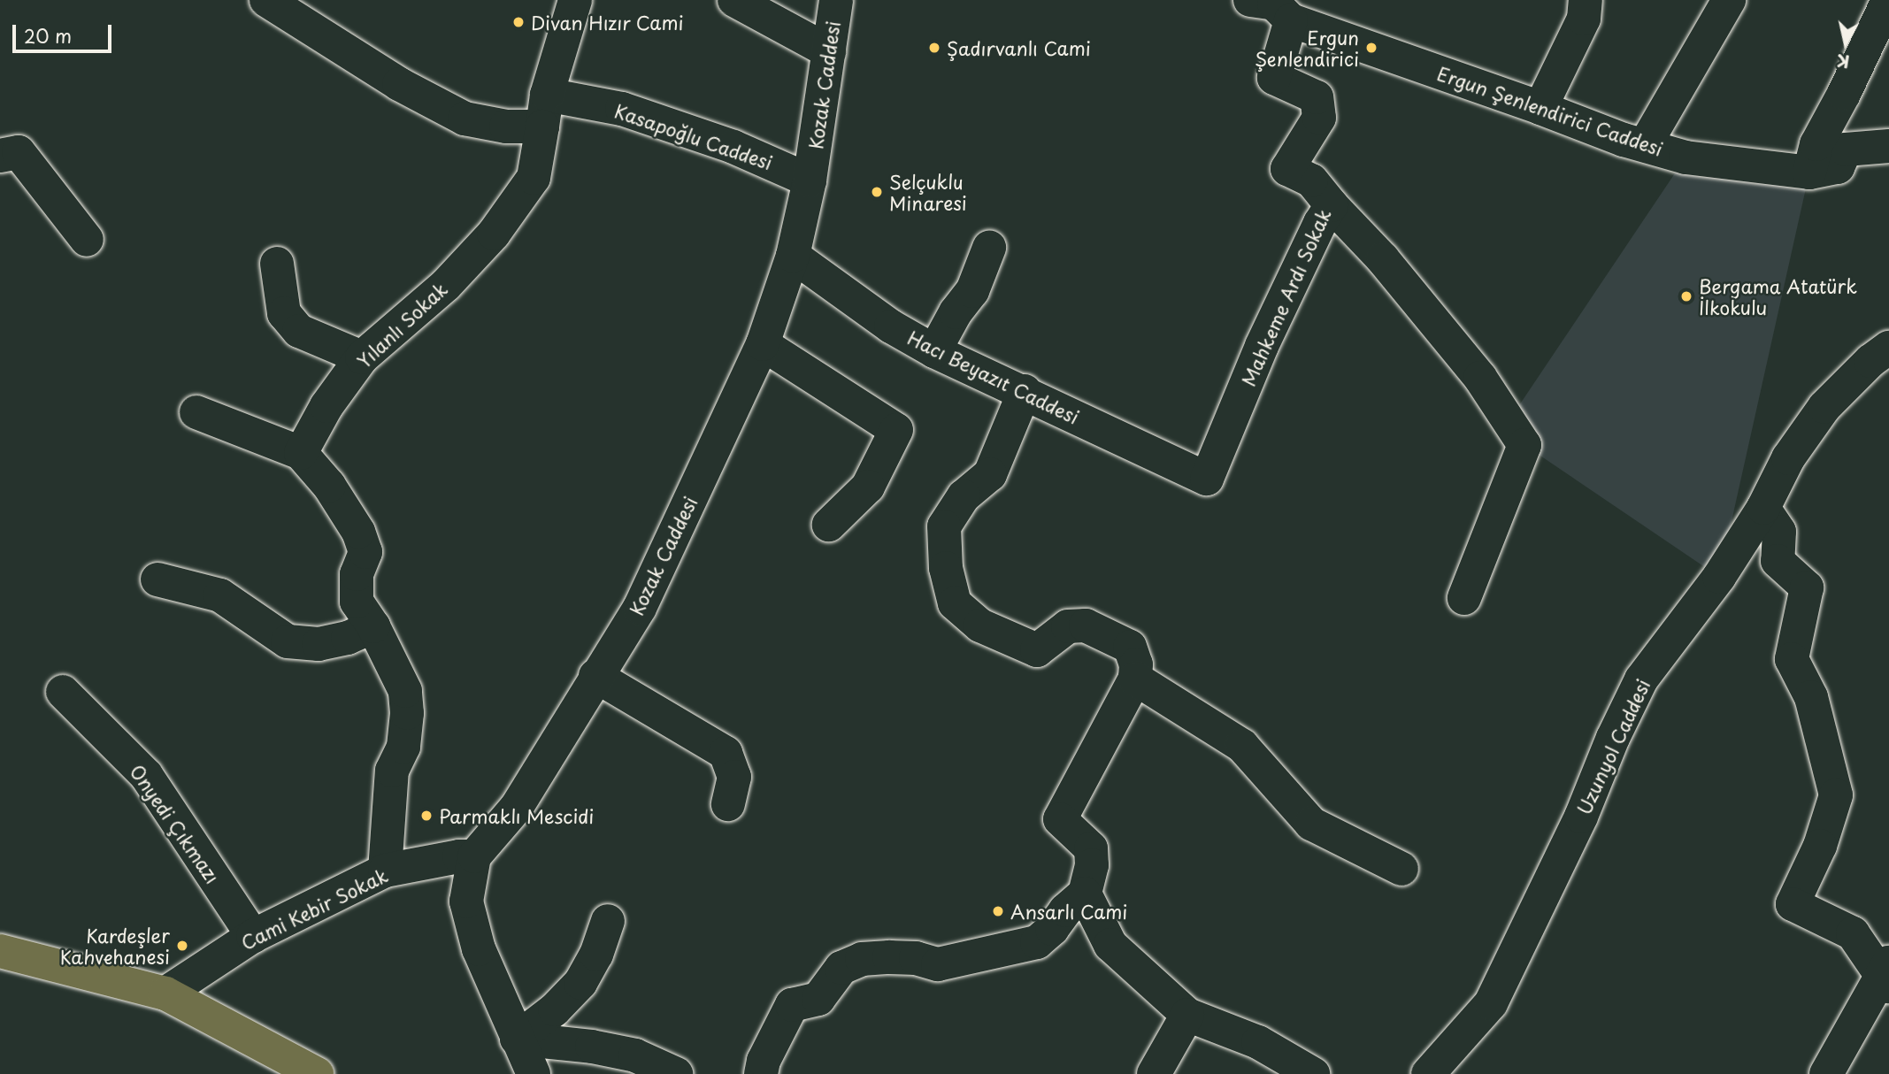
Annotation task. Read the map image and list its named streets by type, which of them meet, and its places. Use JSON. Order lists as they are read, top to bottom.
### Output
{
  "streets": {
    "street": [
      "Kozak Caddesi",
      "Ergun Şenlendirici Caddesi",
      "Kasapoğlu Caddesi",
      "Mahkeme Ardı Sokak",
      "Yılanlı Sokak",
      "Hacı Beyazıt Caddesi",
      "Uzunyol Caddesi",
      "Onyedi Çıkmazı",
      "Cami Kebir Sokak"
    ]
  },
  "crossings": [
    ["Kozak Caddesi", "Kasapoğlu Caddesi"],
    ["Kozak Caddesi", "Hacı Beyazıt Caddesi"],
    ["Kozak Caddesi", "Cami Kebir Sokak"],
    ["Ergun Şenlendirici Caddesi", "Mahkeme Ardı Sokak"],
    ["Kasapoğlu Caddesi", "Yılanlı Sokak"],
    ["Mahkeme Ardı Sokak", "Hacı Beyazıt Caddesi"],
    ["Onyedi Çıkmazı", "Cami Kebir Sokak"]
  ],
  "places": [
    "Divan Hızır Cami",
    "Şadırvanlı Cami",
    "Ergun Şenlendirici",
    "Selçuklu Minaresi",
    "Bergama Atatürk İlkokulu",
    "Parmaklı Mescidi",
    "Ansarlı Cami",
    "Kardeşler Kahvehanesi"
  ],
  "scale_bar": "20 m",
  "north": "bottom"
}
